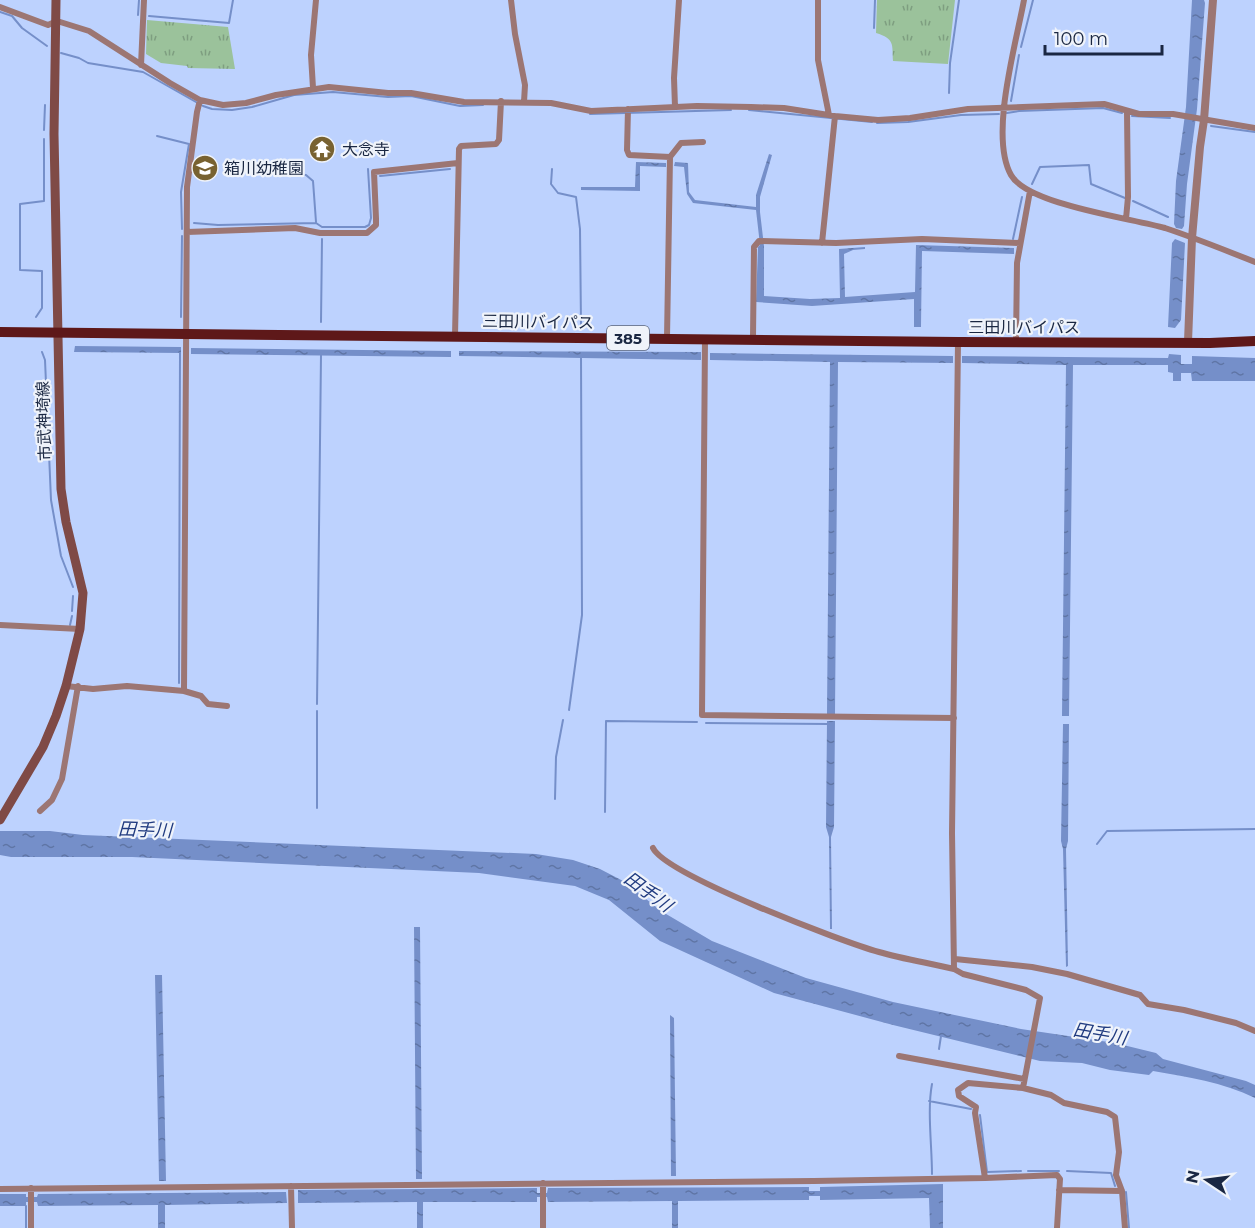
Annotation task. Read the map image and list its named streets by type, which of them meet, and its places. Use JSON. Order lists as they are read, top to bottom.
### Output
{
  "streets": {
    "highway": ["三田川バイパス", "385"],
    "main road": ["市武神埼線"]
  },
  "crossings": [
    ["三田川バイパス", "市武神埼線"]
  ],
  "water": ["田手川"],
  "places": {
    "temple": ["大念寺"],
    "school or university": ["箱川幼稚園"]
  },
  "scale_bar": "100 m",
  "north": "left"
}
